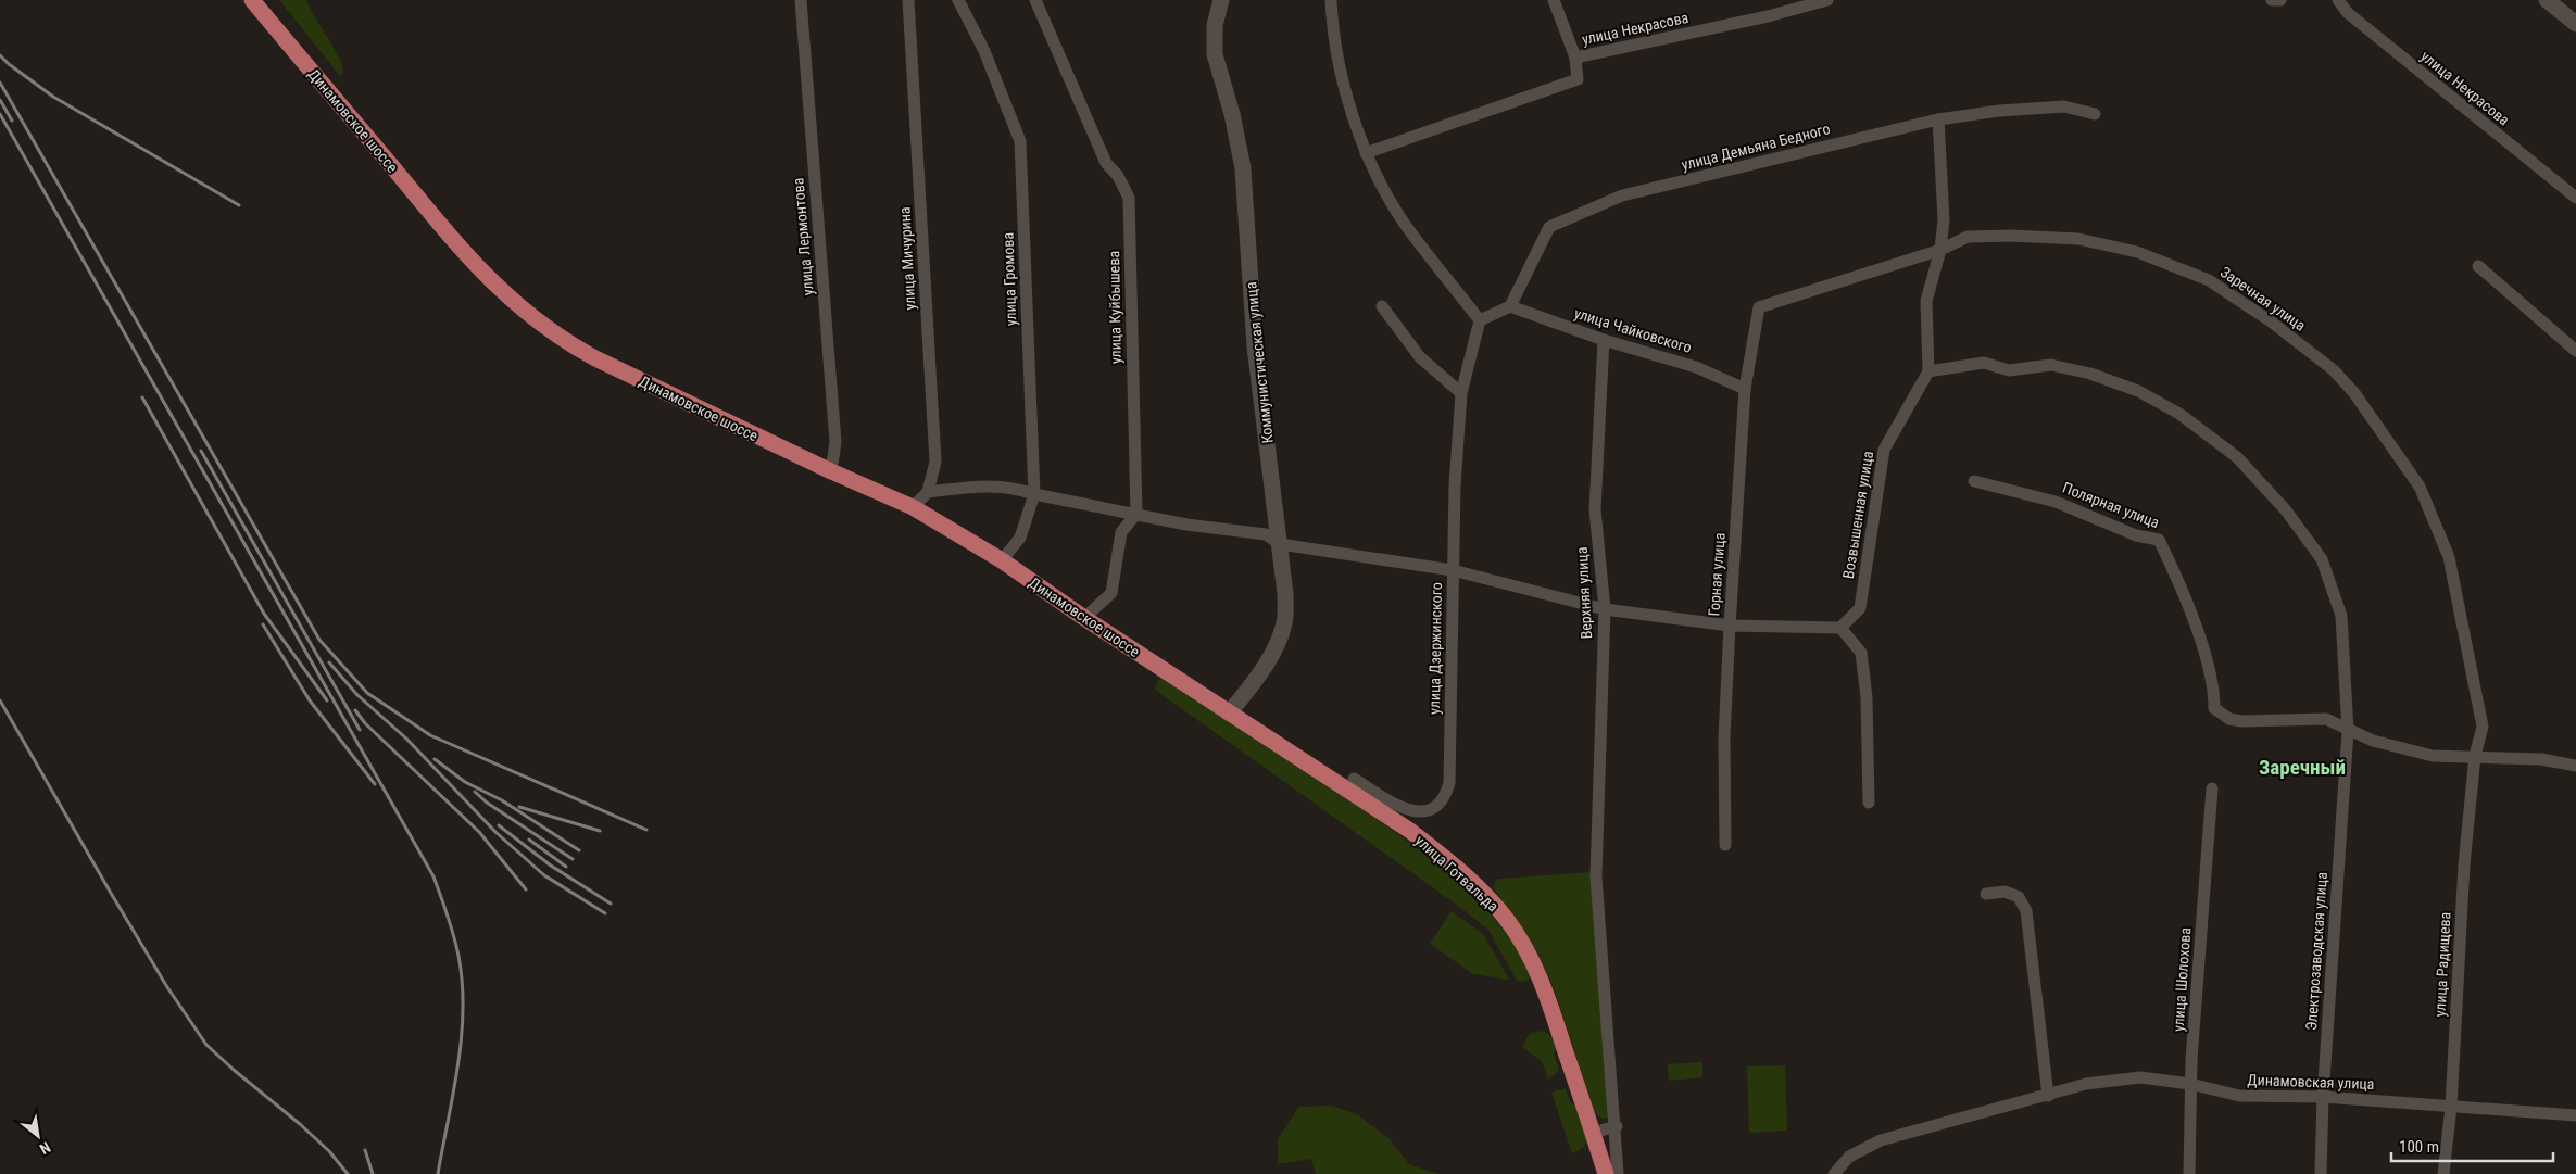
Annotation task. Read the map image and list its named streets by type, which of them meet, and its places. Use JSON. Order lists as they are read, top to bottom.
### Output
{
  "streets": {
    "main road": ["Динамовское шоссе", "улица Готвальда"],
    "street": [
      "улица Некрасова",
      "улица Демьяна Бедного",
      "улица Лермонтова",
      "улица Мичурина",
      "улица Громова",
      "Заречная улица",
      "улица Куйбышева",
      "улица Чайковского",
      "Коммунистическая улица",
      "Полярная улица",
      "Возвышенная улица",
      "Горная улица",
      "Верхняя улица",
      "улица Дзержинского",
      "Электрозаводская улица",
      "улица Радищева",
      "улица Шолохова",
      "Динамовская улица"
    ]
  },
  "crossings": [
    ["Динамовское шоссе", "улица Лермонтова"],
    ["Динамовское шоссе", "улица Громова"],
    ["Динамовское шоссе", "Коммунистическая улица"],
    ["Динамовское шоссе", "улица Готвальда"],
    ["улица Демьяна Бедного", "улица Чайковского"],
    ["Заречная улица", "Горная улица"],
    ["Заречная улица", "улица Радищева"],
    ["улица Чайковского", "Горная улица"],
    ["улица Чайковского", "Верхняя улица"],
    ["Коммунистическая улица", "улица Готвальда"],
    ["Полярная улица", "Электрозаводская улица"],
    ["Возвышенная улица", "Электрозаводская улица"],
    ["Электрозаводская улица", "Динамовская улица"],
    ["улица Радищева", "Динамовская улица"],
    ["улица Шолохова", "Динамовская улица"]
  ],
  "districts": ["Заречный"],
  "scale_bar": "100 m",
  "north": "bottom right"
}
